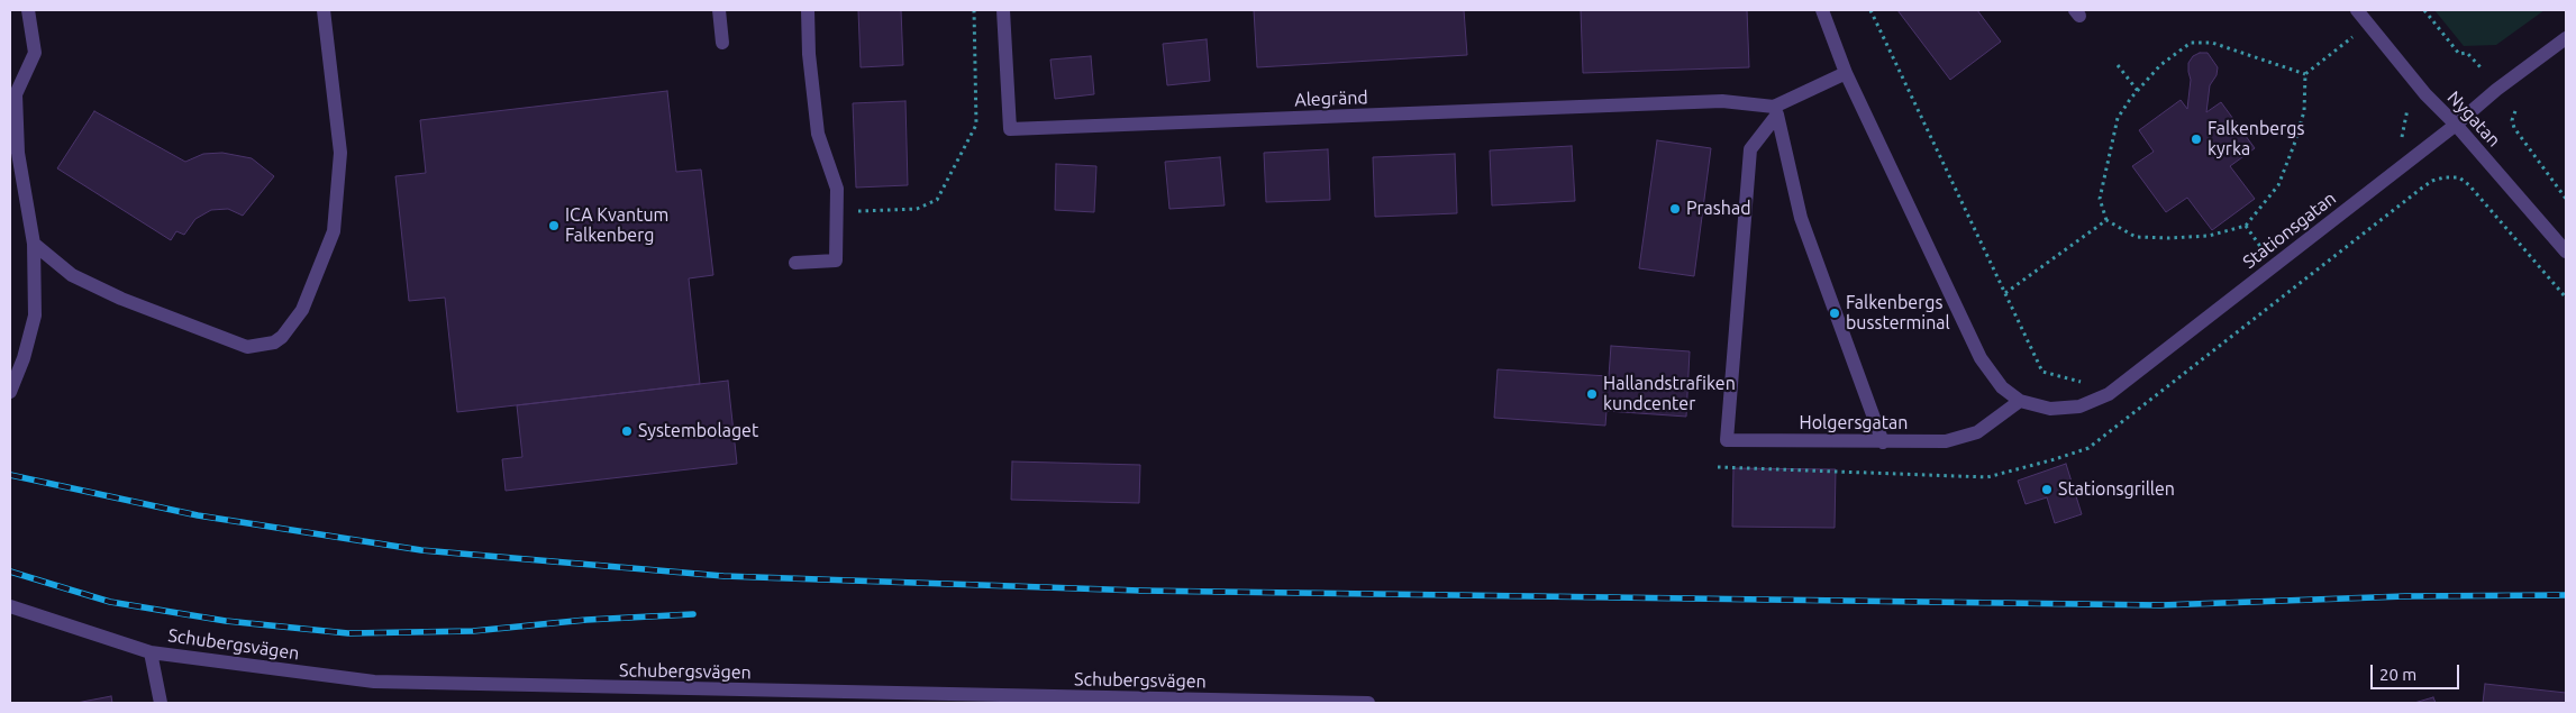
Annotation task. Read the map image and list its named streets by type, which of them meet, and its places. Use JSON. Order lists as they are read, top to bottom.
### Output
{
  "streets": {
    "street": [
      "Alegränd",
      "Nygatan",
      "Stationsgatan",
      "Holgersgatan",
      "Schubergsvägen"
    ]
  },
  "crossings": [
    ["Alegränd", "Holgersgatan"],
    ["Nygatan", "Stationsgatan"],
    ["Stationsgatan", "Holgersgatan"]
  ],
  "places": [
    "Falkenbergs kyrka",
    "Prashad",
    "ICA Kvantum Falkenberg",
    "Falkenbergs bussterminal",
    "Hallandstrafiken kundcenter",
    "Systembolaget",
    "Stationsgrillen"
  ],
  "scale_bar": "20 m"
}
